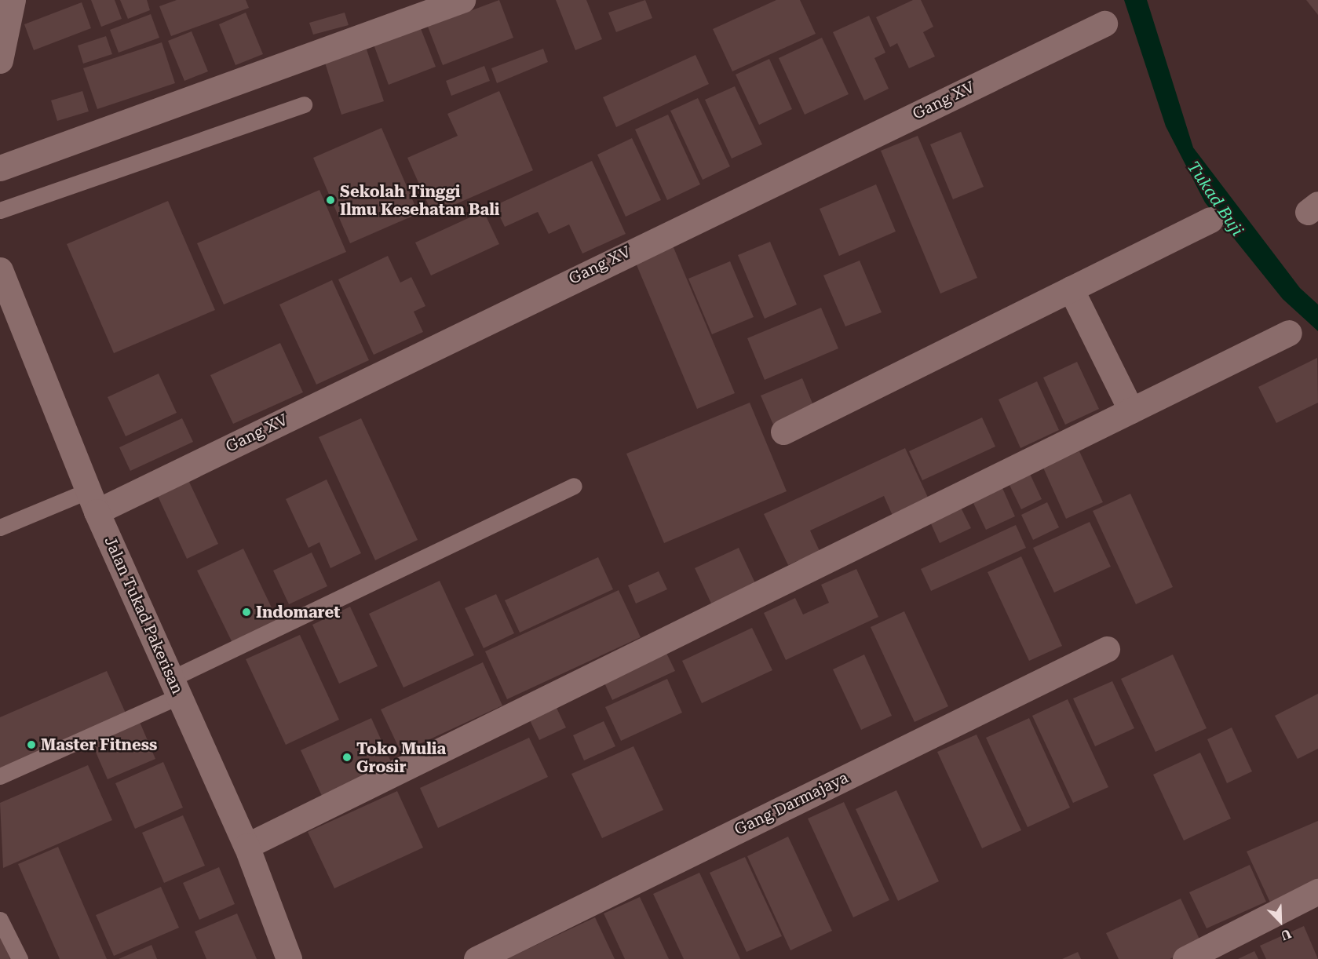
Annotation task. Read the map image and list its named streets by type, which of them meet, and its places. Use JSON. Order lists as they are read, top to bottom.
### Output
{
  "streets": {
    "street": ["Gang XV", "Jalan Tukad Pakerisan", "Gang Darmajaya"]
  },
  "crossings": [
    ["Gang XV", "Jalan Tukad Pakerisan"]
  ],
  "water": ["Tukad Buji"],
  "places": [
    "Sekolah Tinggi Ilmu Kesehatan Bali",
    "Indomaret",
    "Master Fitness",
    "Toko Mulia Grosir"
  ],
  "north": "bottom right"
}
